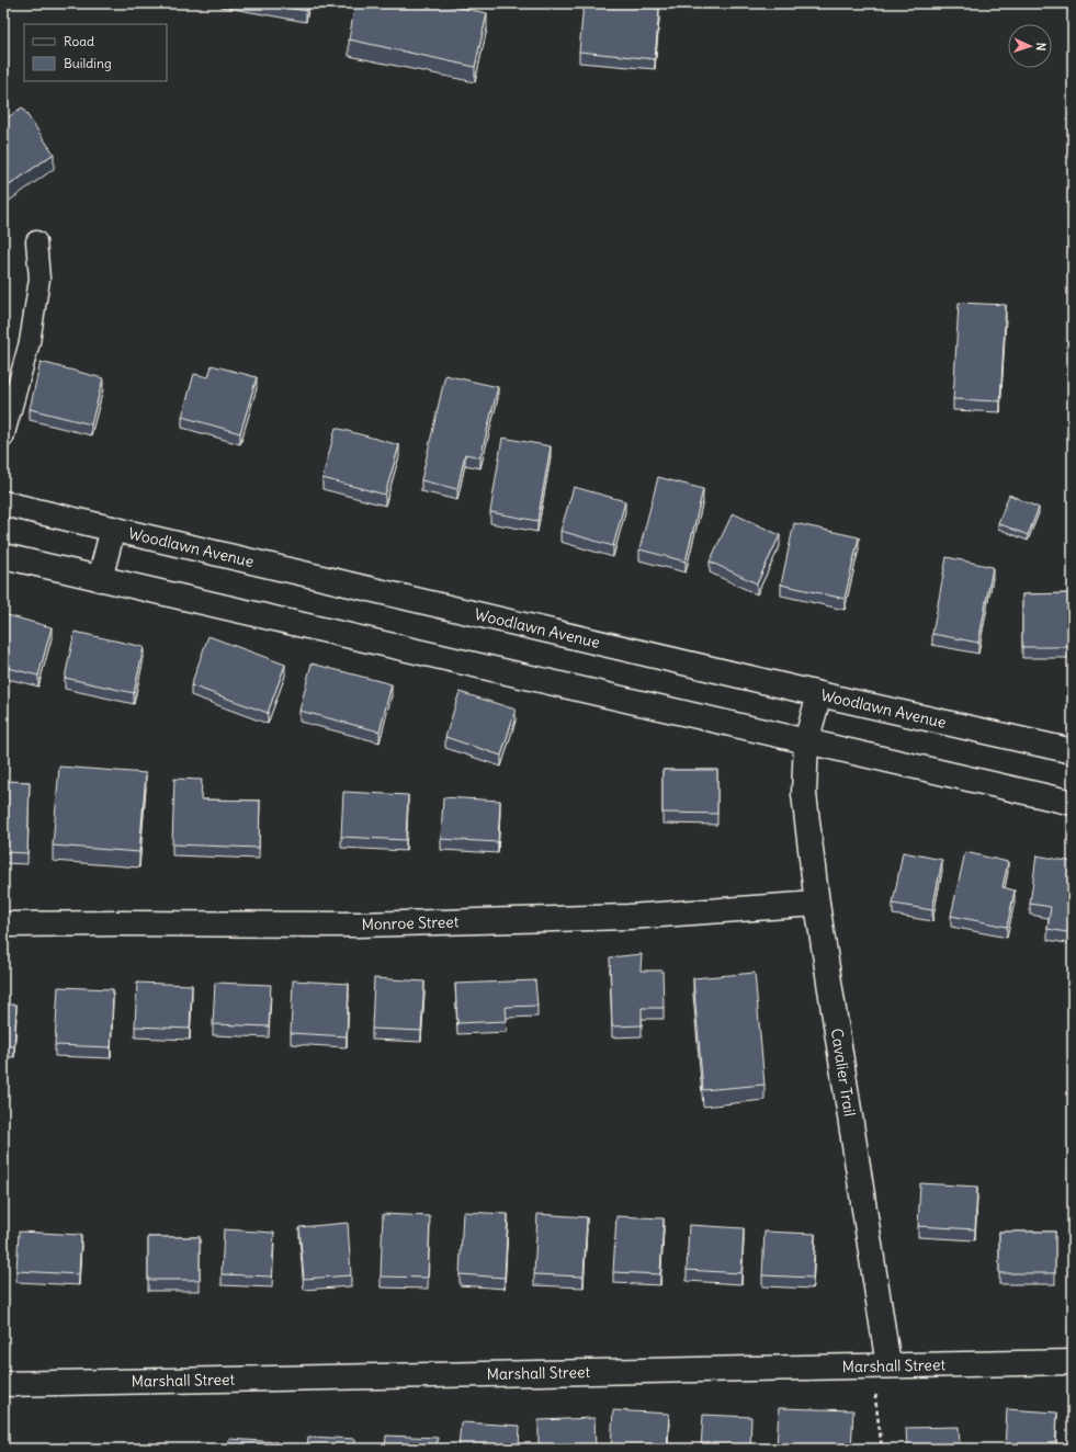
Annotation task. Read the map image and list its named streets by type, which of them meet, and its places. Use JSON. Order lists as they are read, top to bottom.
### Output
{
  "streets": {
    "street": [
      "Woodlawn Avenue",
      "Monroe Street",
      "Cavalier Trail",
      "Marshall Street"
    ]
  },
  "crossings": [
    ["Woodlawn Avenue", "Cavalier Trail"],
    ["Monroe Street", "Cavalier Trail"],
    ["Cavalier Trail", "Marshall Street"]
  ],
  "legend": ["Road", "Building"],
  "north": "right"
}
